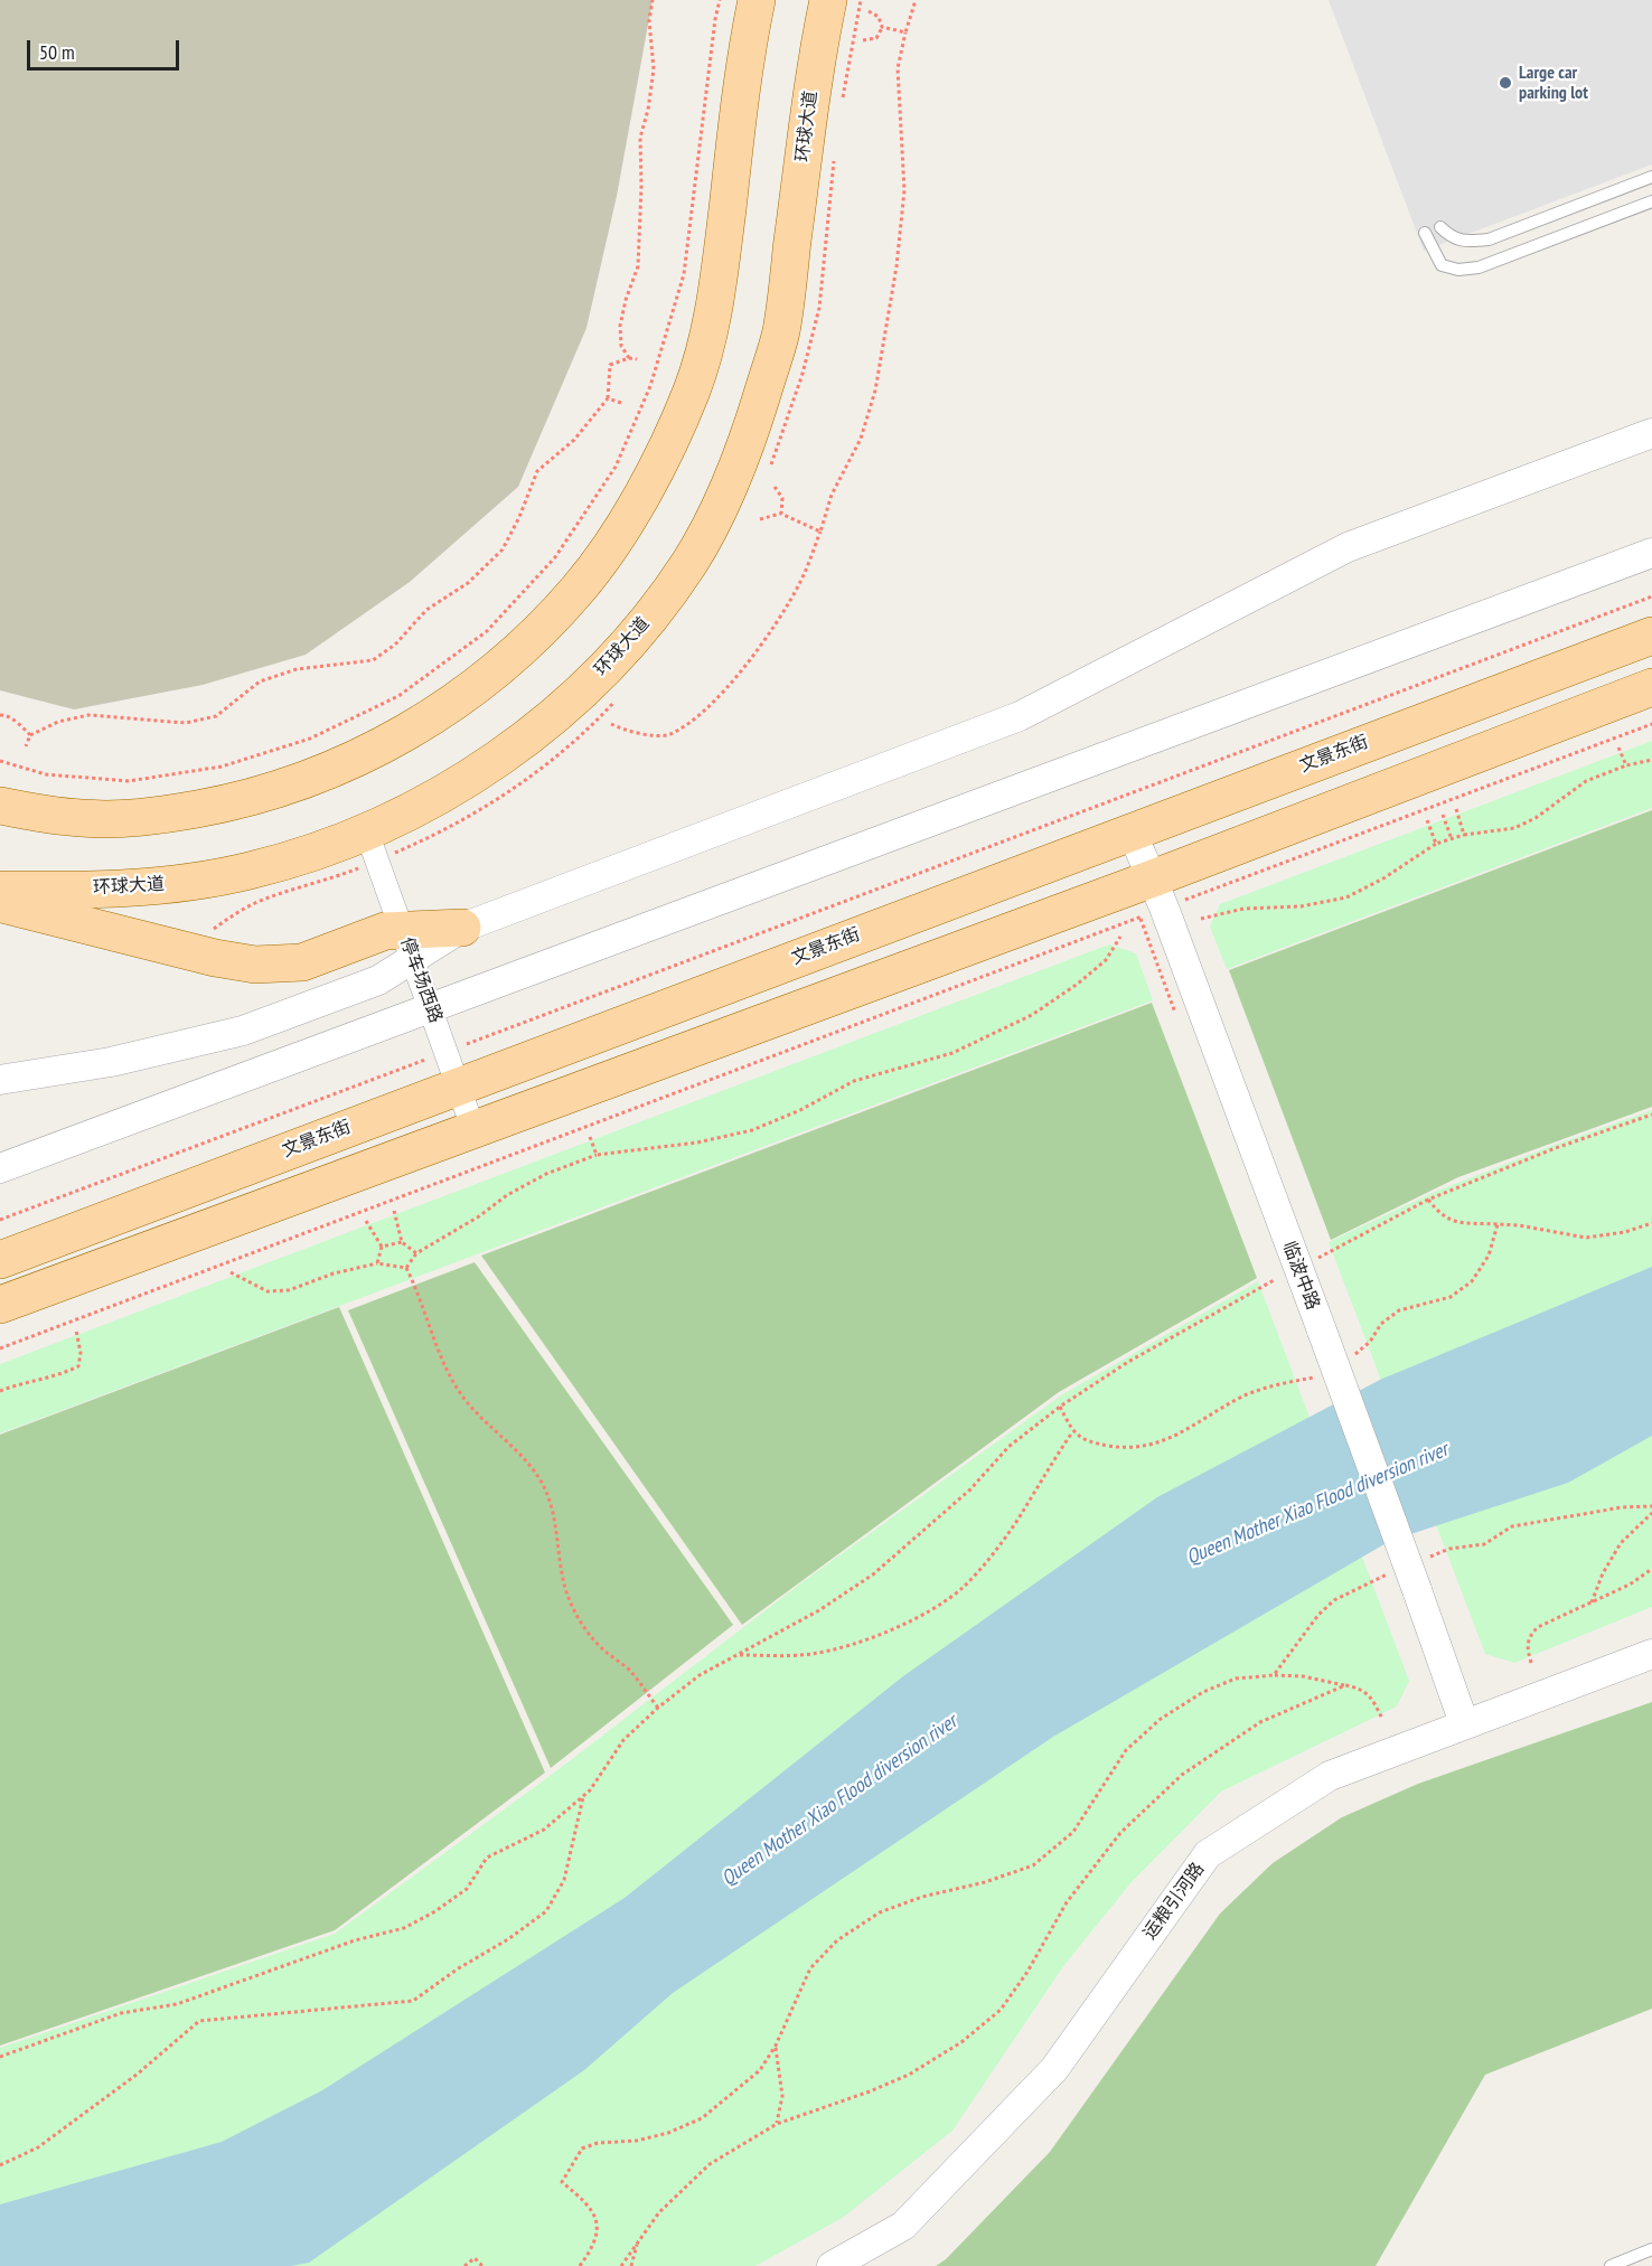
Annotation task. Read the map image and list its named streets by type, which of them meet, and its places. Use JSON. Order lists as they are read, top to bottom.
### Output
{
  "streets": {
    "main road": ["环球大道", "文景东街"],
    "street": ["停车场西路", "临波中路", "运粮引河路"]
  },
  "crossings": [
    ["环球大道", "停车场西路"],
    ["文景东街", "停车场西路"],
    ["文景东街", "临波中路"],
    ["临波中路", "运粮引河路"]
  ],
  "water": ["Queen Mother Xiao Flood diversion river"],
  "places": ["Large car parking lot"],
  "scale_bar": "50 m"
}
